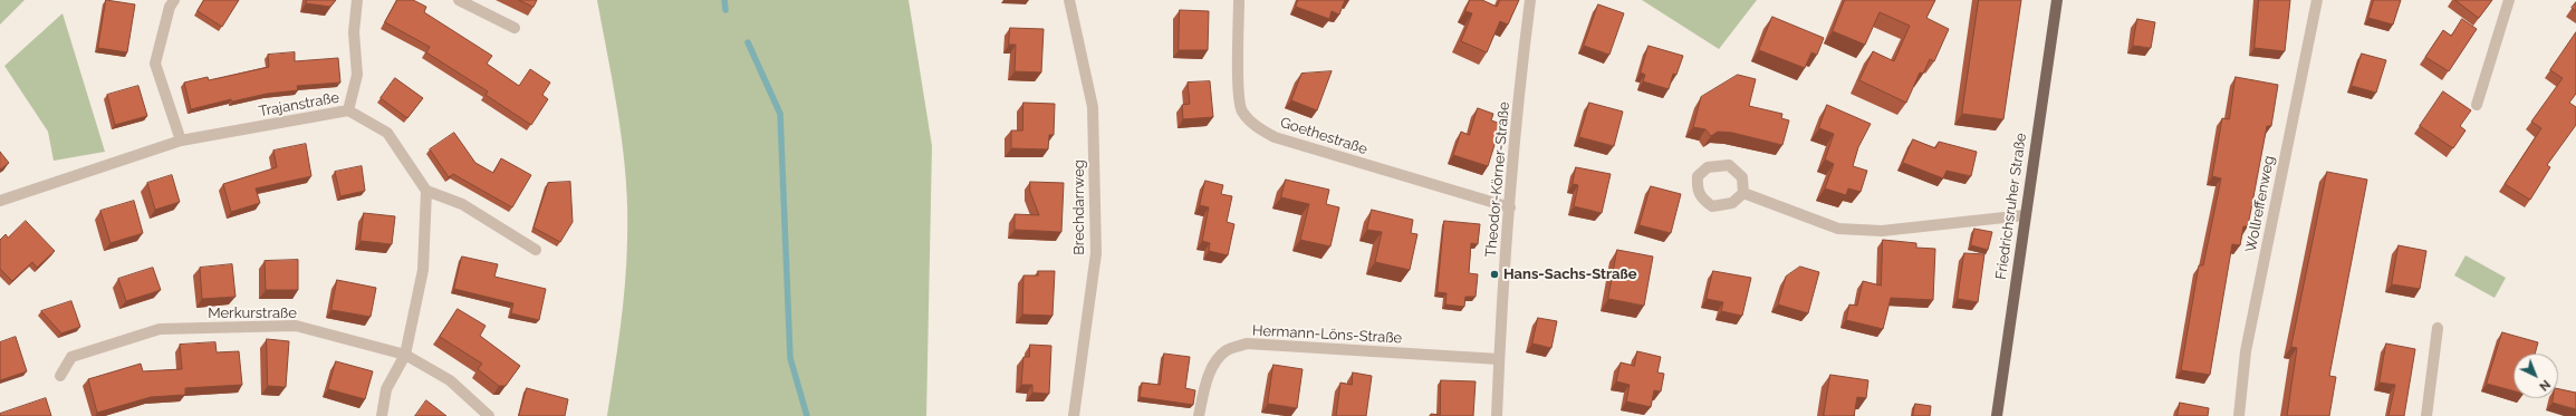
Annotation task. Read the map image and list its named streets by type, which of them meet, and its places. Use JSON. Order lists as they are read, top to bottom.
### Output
{
  "streets": {
    "main road": ["Friedrichsruher Straße"],
    "street": [
      "Trajanstraße",
      "Goethestraße",
      "Theodor-Körner-Straße",
      "Wollreffenweg",
      "Brechdarrweg",
      "Merkurstraße",
      "Hermann-Löns-Straße"
    ]
  },
  "crossings": [
    ["Goethestraße", "Theodor-Körner-Straße"],
    ["Theodor-Körner-Straße", "Hermann-Löns-Straße"]
  ],
  "places": ["Hans-Sachs-Straße"],
  "north": "bottom right"
}
